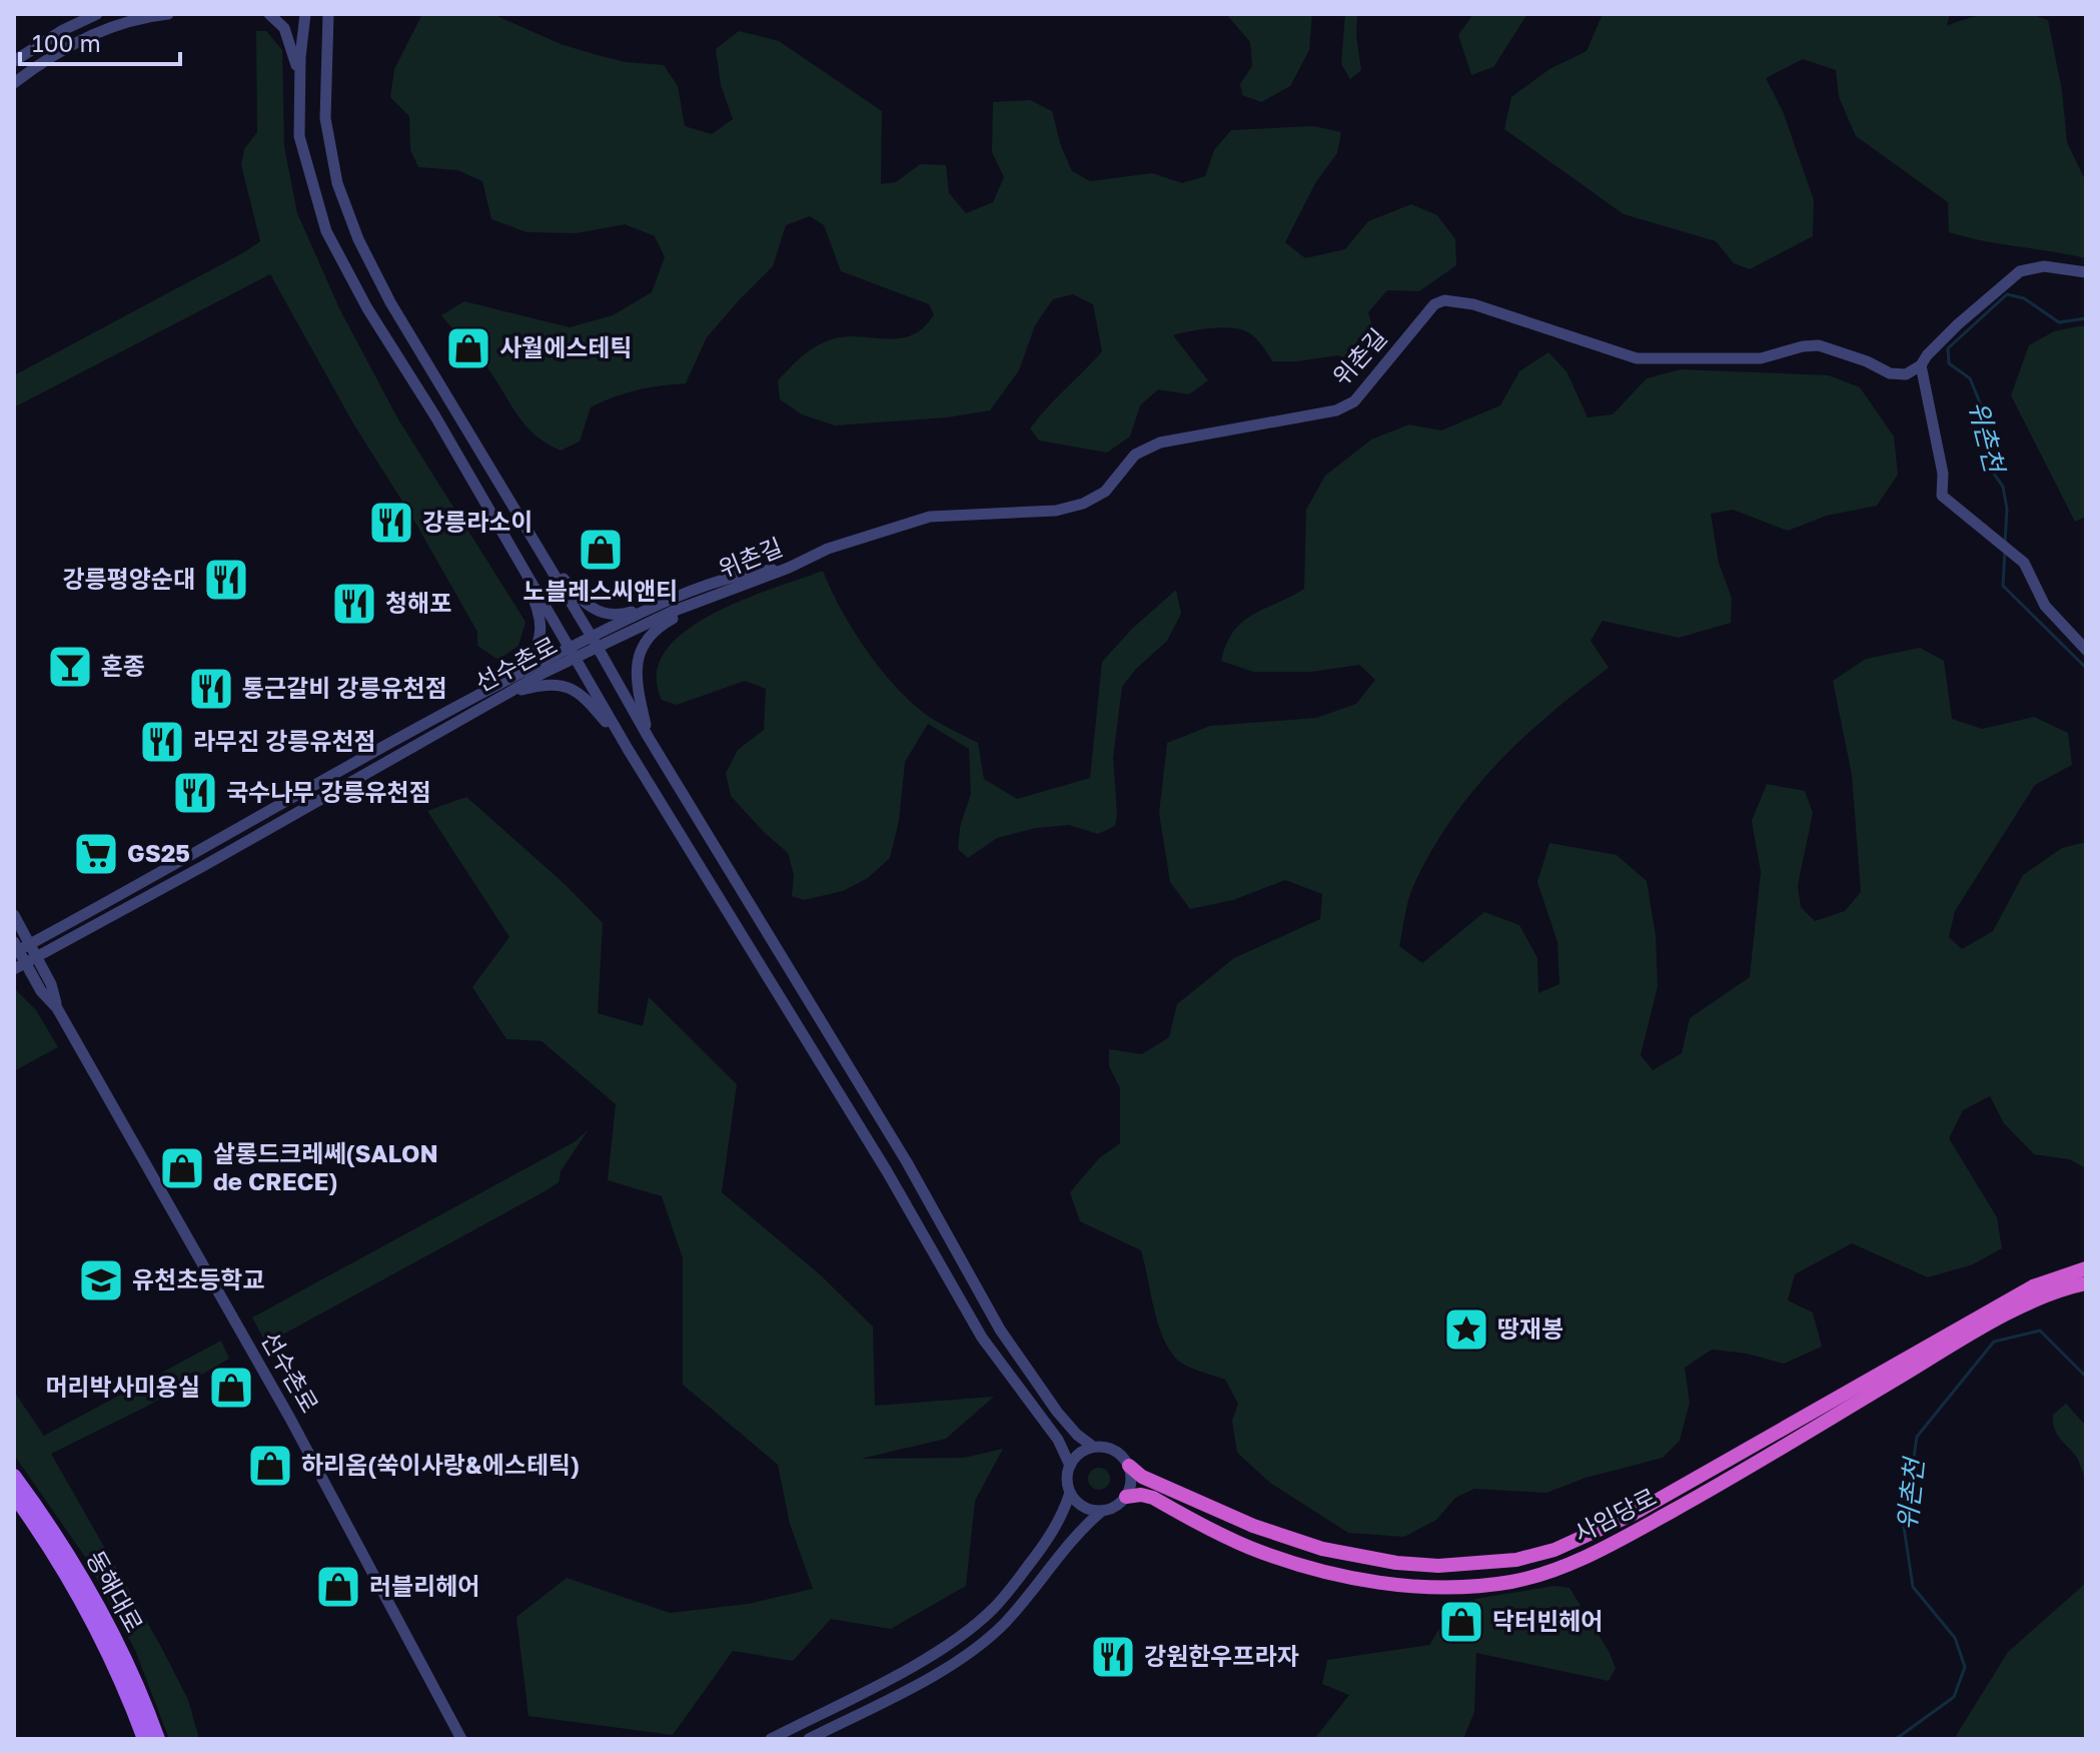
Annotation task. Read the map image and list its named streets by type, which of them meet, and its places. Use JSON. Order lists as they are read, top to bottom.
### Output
{
  "streets": {
    "highway": ["사임당로"],
    "main road": ["동해대로"],
    "street": ["위촌길", "선수촌로"]
  },
  "crossings": [
    ["위촌길", "선수촌로"]
  ],
  "water": ["위촌천"],
  "places": {
    "shop": [
      "사월에스테틱",
      "노블레스씨앤티",
      "살롱드크레쎄(SALON de CRECE)",
      "머리박사미용실",
      "하리옴(쑥이사랑&에스테틱)",
      "러블리헤어",
      "닥터빈헤어"
    ],
    "restaurant": [
      "강릉라소이",
      "강릉평양순대",
      "청해포",
      "통근갈비 강릉유천점",
      "라무진 강릉유천점",
      "국수나무 강릉유천점",
      "강원한우프라자"
    ],
    "bar": ["혼종"],
    "supermarket": ["GS25"],
    "school or university": ["유천초등학교"],
    "place": ["땅재봉"]
  },
  "scale_bar": "100 m"
}
